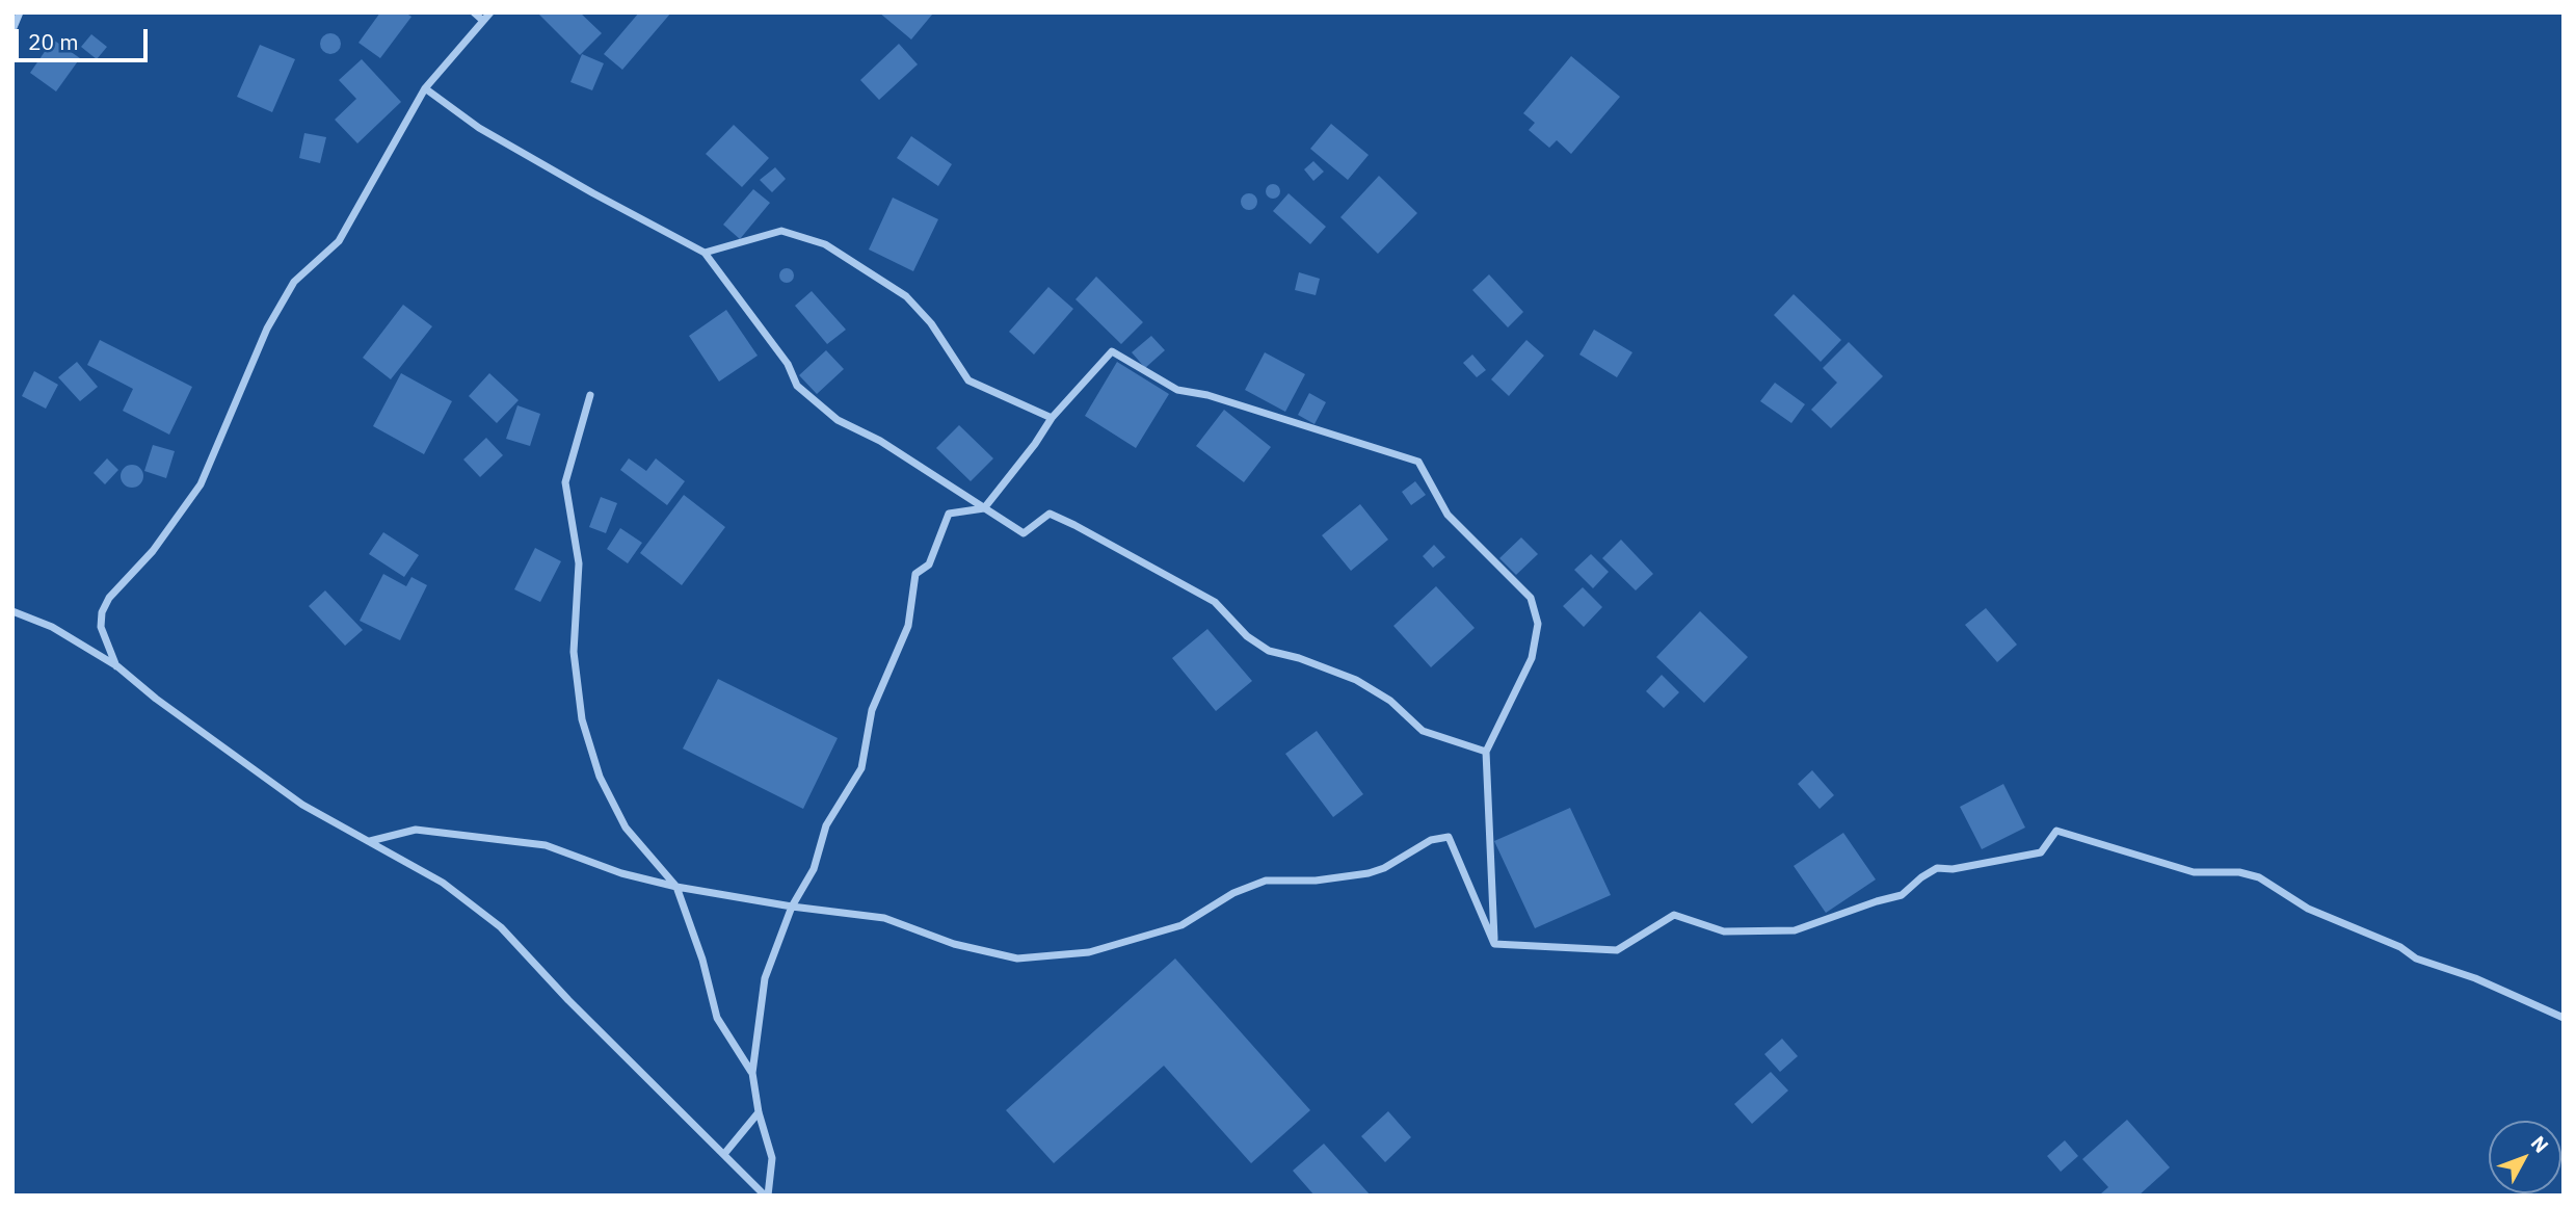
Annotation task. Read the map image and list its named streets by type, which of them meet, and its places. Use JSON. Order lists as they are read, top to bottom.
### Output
{
  "scale_bar": "20 m",
  "north": "top right"
}
